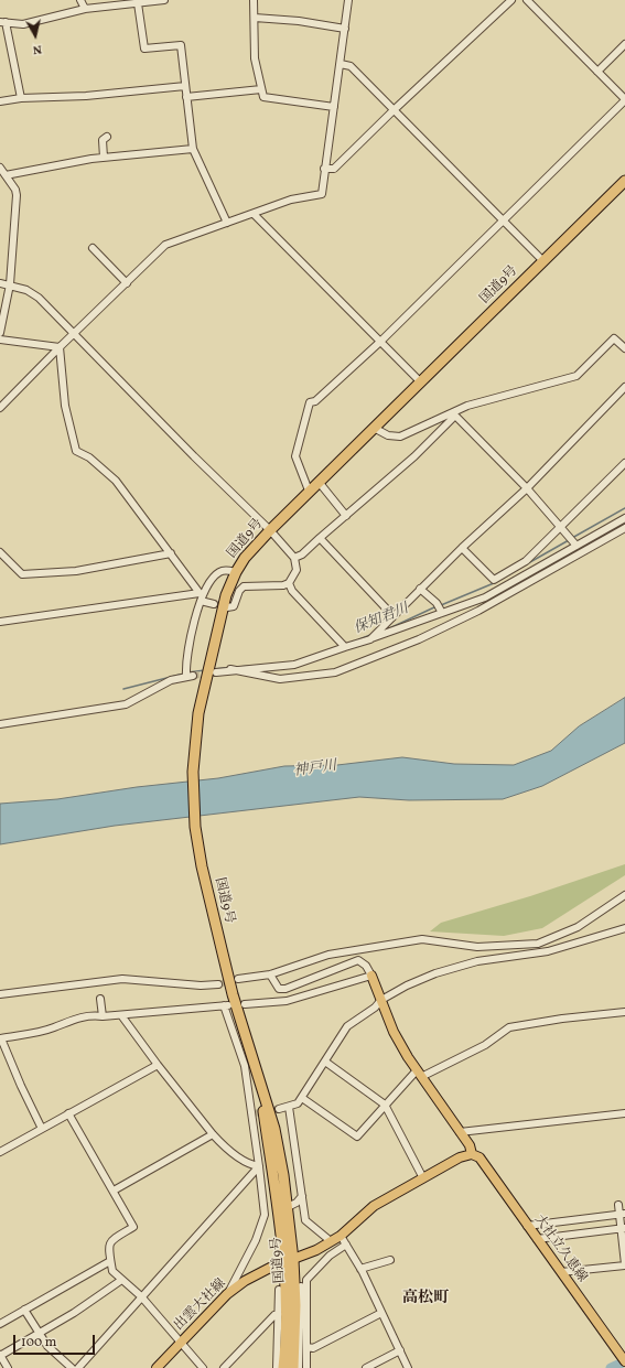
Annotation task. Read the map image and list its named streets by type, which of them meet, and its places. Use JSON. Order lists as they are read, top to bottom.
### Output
{
  "streets": {
    "highway": ["国道9号"],
    "main road": ["大社立久恵線", "出雲大社線"]
  },
  "crossings": [
    ["国道9号", "出雲大社線"]
  ],
  "districts": ["高松町"],
  "water": ["保知君川", "神戸川"],
  "scale_bar": "100 m",
  "north": "bottom"
}
